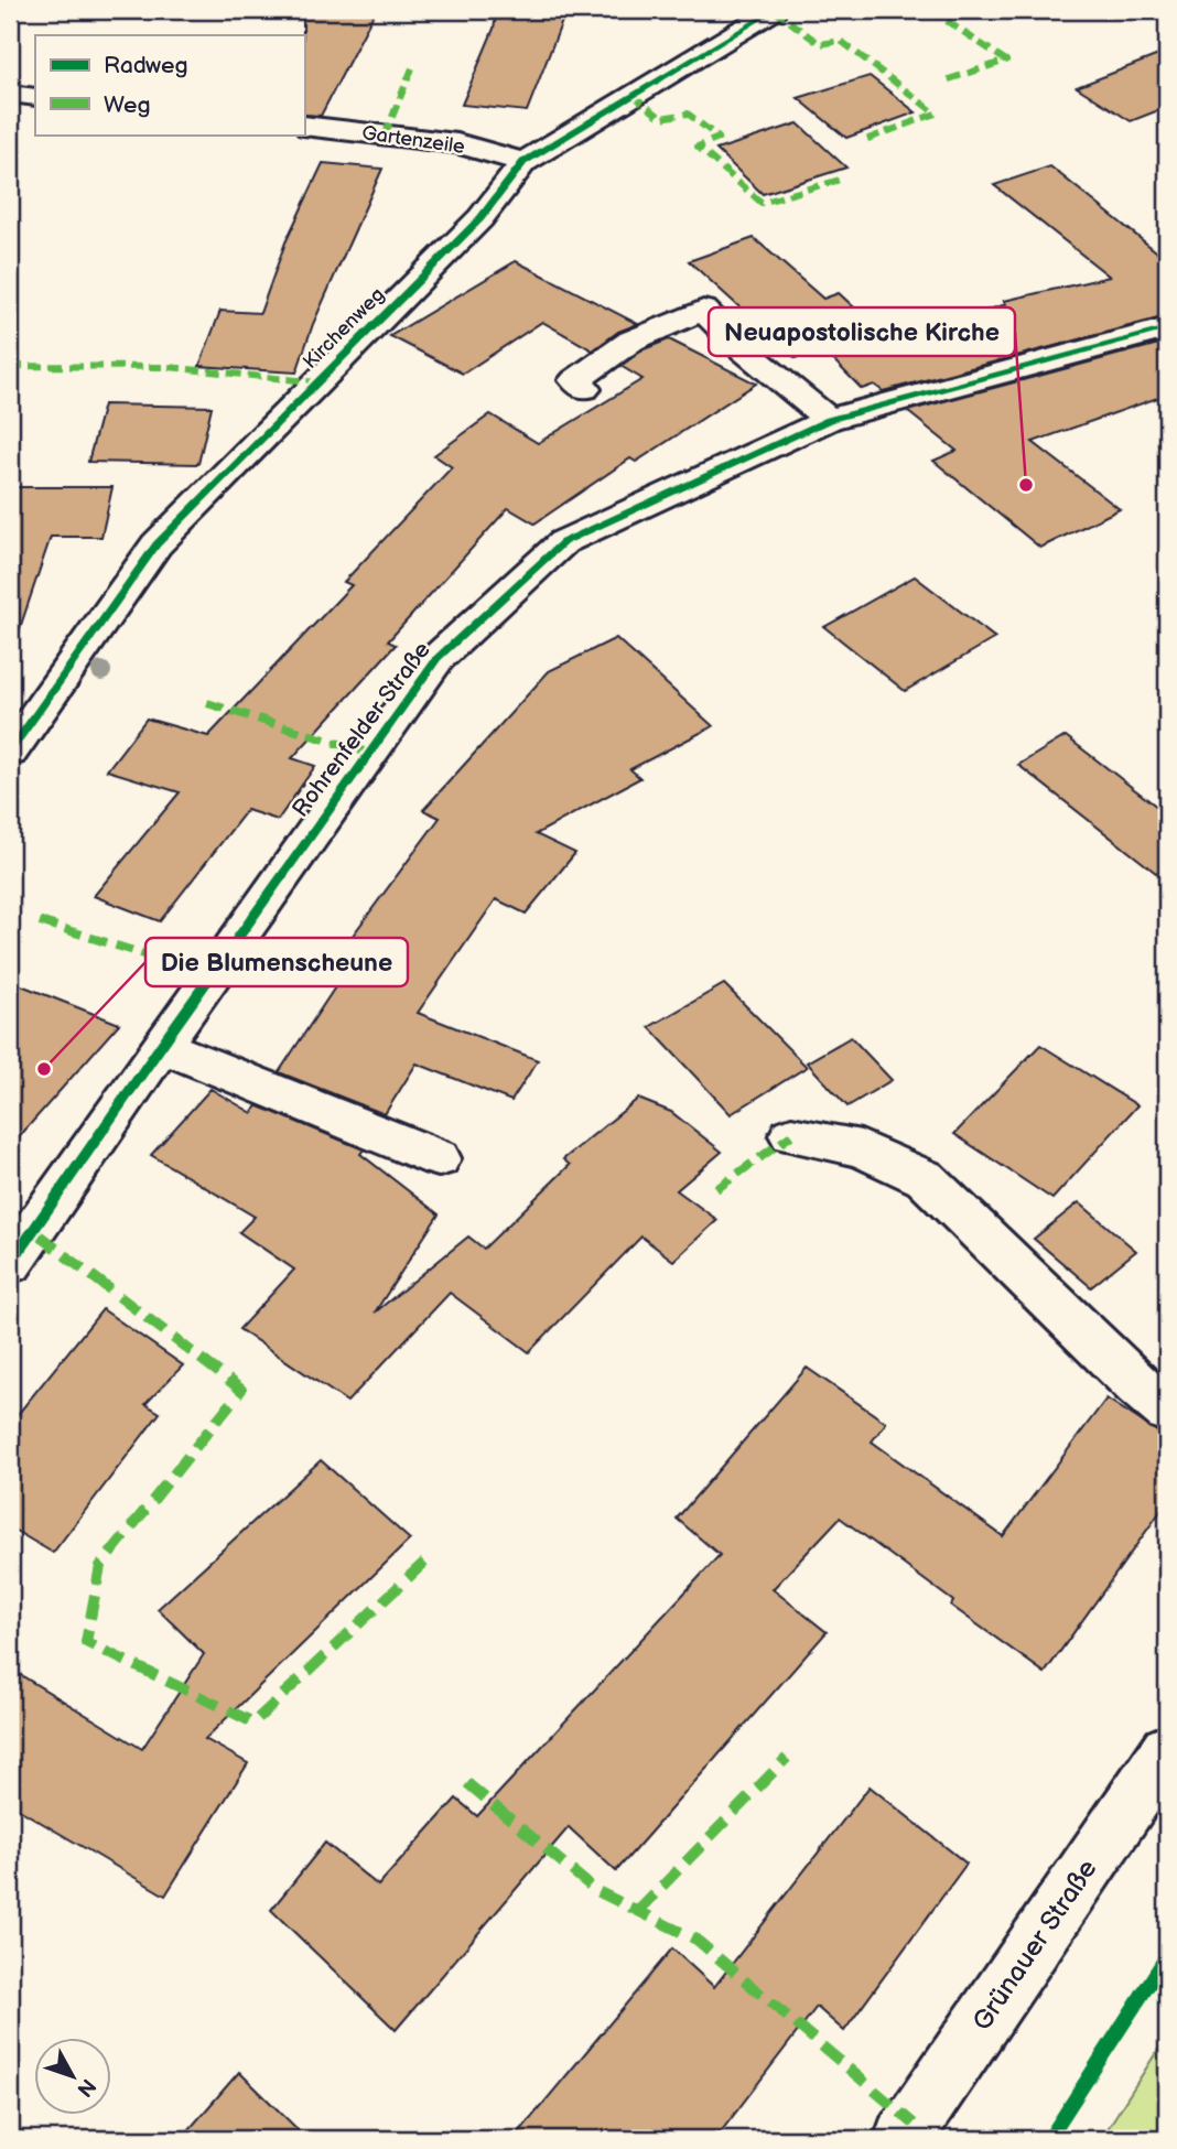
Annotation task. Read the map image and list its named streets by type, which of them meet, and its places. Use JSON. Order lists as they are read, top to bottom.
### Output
{
  "streets": {
    "street": [
      "Gartenzeile",
      "Kirchenweg",
      "Rohrenfelder Straße",
      "Grünauer Straße"
    ]
  },
  "crossings": [
    ["Gartenzeile", "Kirchenweg"]
  ],
  "places": ["Neuapostolische Kirche", "Die Blumenscheune"],
  "legend": ["Radweg", "Weg"],
  "north": "bottom right"
}
